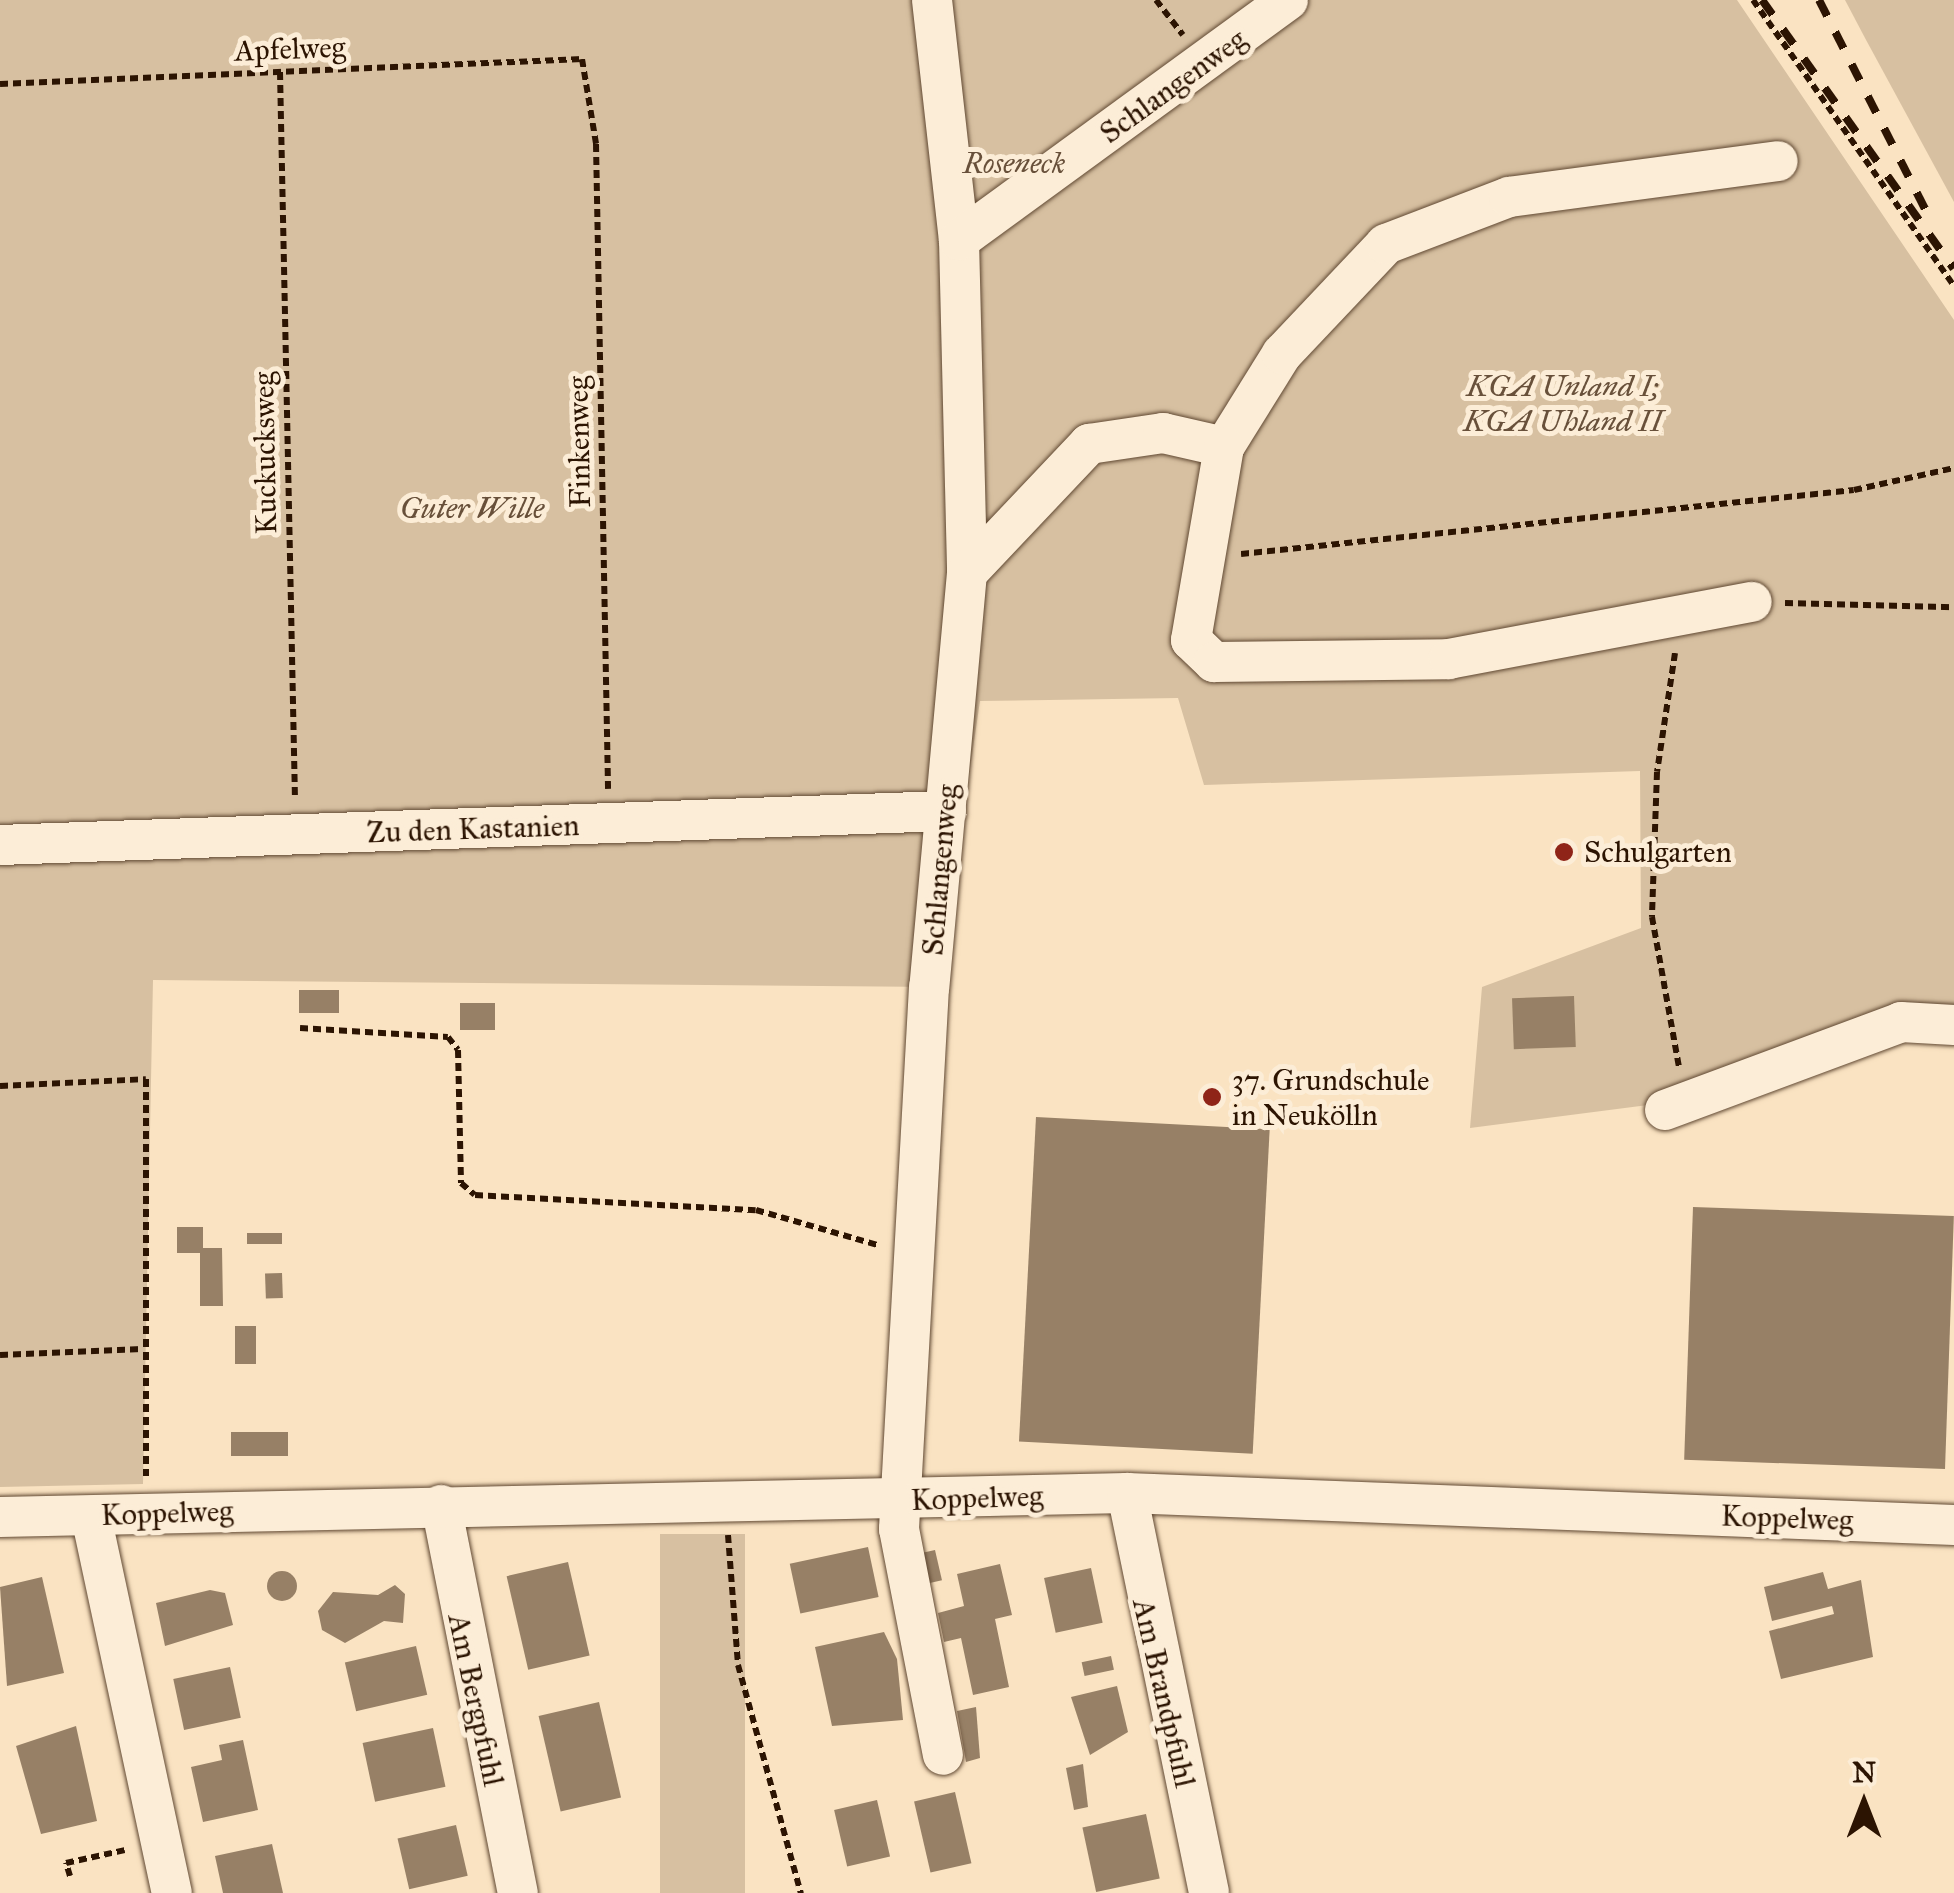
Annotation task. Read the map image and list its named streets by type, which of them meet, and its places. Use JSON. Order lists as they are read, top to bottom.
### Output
{
  "streets": {
    "street": [
      "Schlangenweg",
      "Zu den Kastanien",
      "Koppelweg",
      "Am Brandpfuhl",
      "Am Bergpfuhl"
    ],
    "path": ["Apfelweg", "Finkenweg", "Kuckucksweg"]
  },
  "crossings": [
    ["Apfelweg", "Finkenweg"],
    ["Apfelweg", "Kuckucksweg"],
    ["Schlangenweg", "Zu den Kastanien"],
    ["Schlangenweg", "Koppelweg"],
    ["Finkenweg", "Zu den Kastanien"],
    ["Kuckucksweg", "Zu den Kastanien"],
    ["Koppelweg", "Am Brandpfuhl"],
    ["Koppelweg", "Am Bergpfuhl"]
  ],
  "parks": ["Roseneck", "KGA Unland I; KGA Uhland II", "Guter Wille"],
  "places": ["Schulgarten", "37. Grundschule in Neukölln"],
  "north": "top"
}
